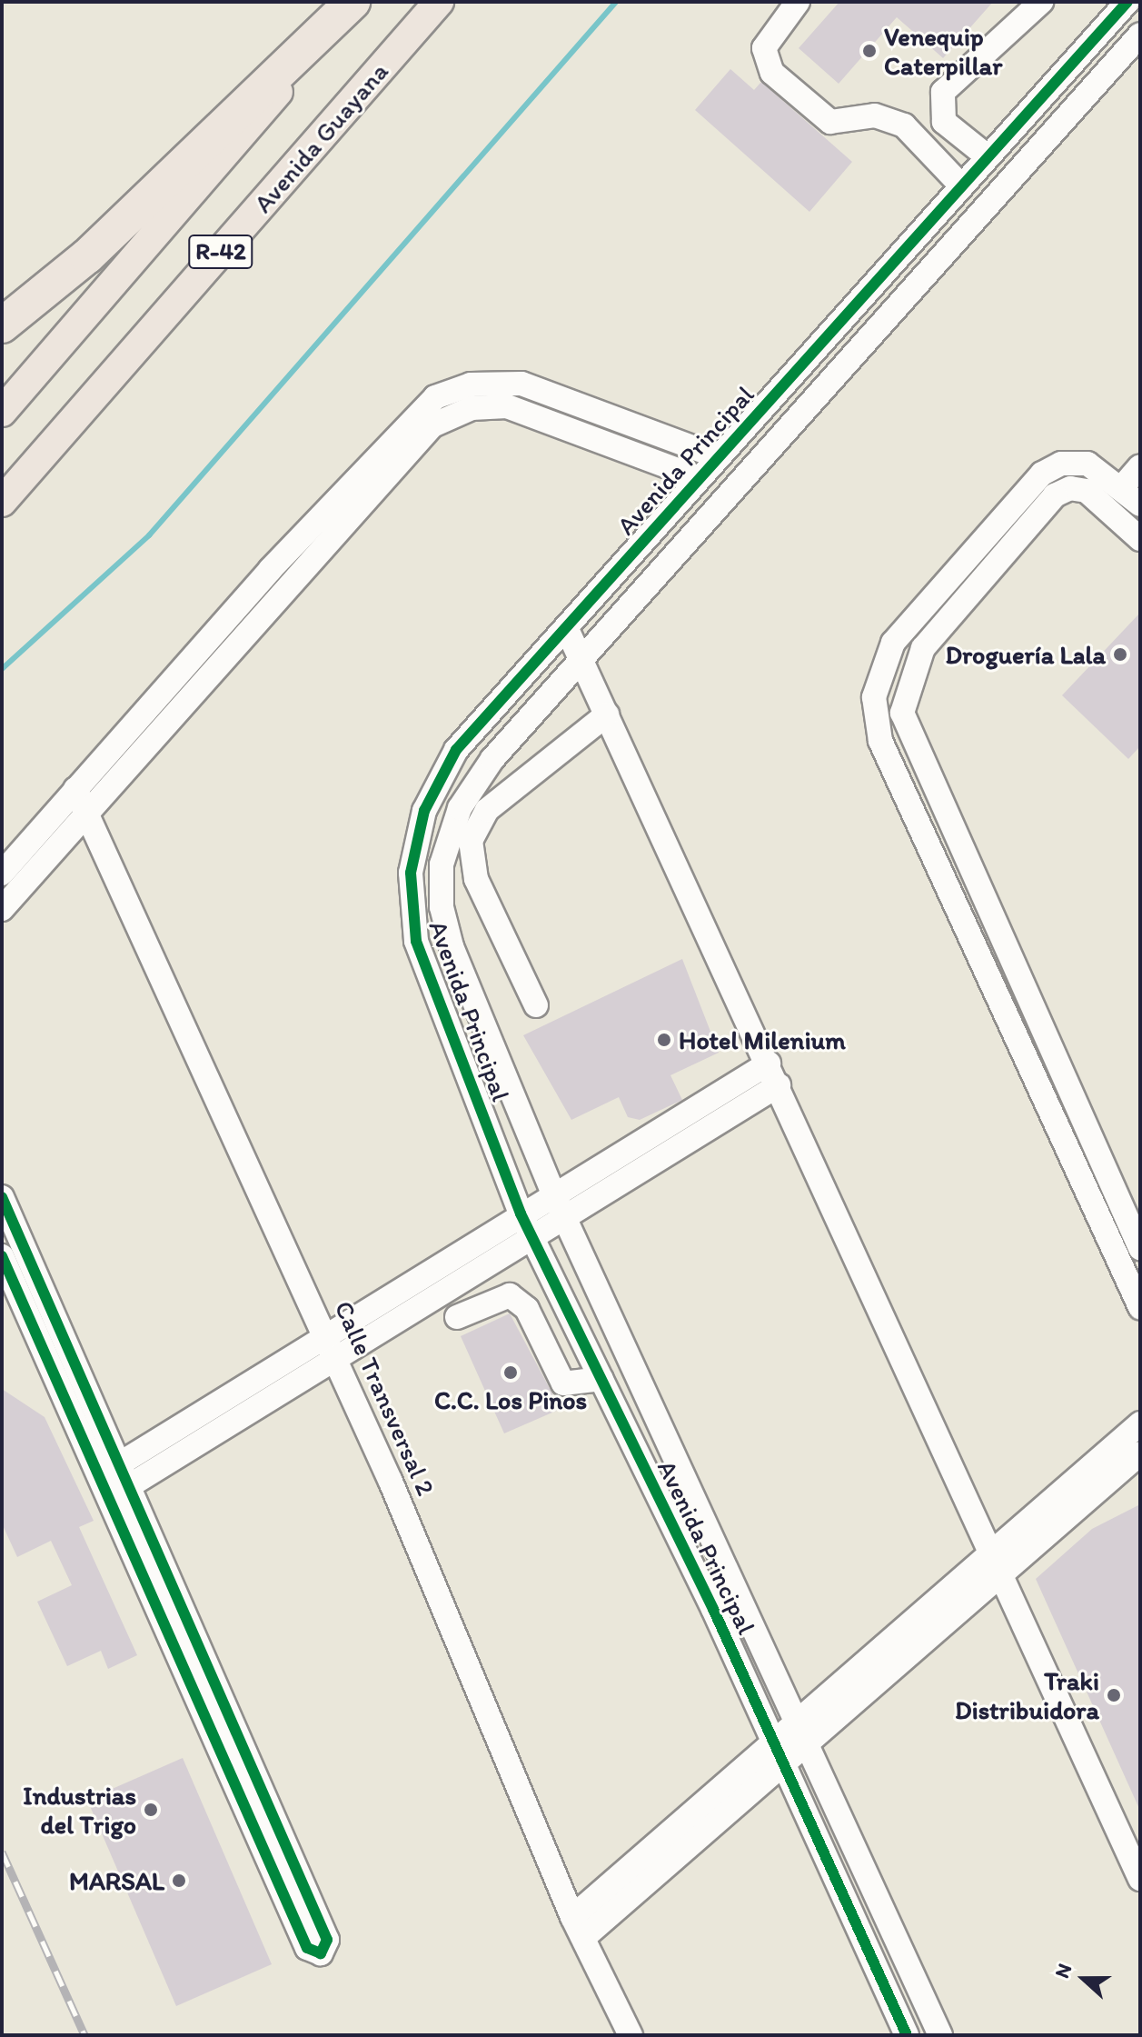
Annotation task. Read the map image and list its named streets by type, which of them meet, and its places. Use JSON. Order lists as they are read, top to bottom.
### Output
{
  "streets": {
    "main road": ["Avenida Guayana", "R-42"],
    "street": ["Avenida Principal", "Calle Transversal 2"]
  },
  "places": [
    "Venequip Caterpillar",
    "Droguería Lala",
    "Hotel Milenium",
    "C.C. Los Pinos",
    "Traki Distribuidora",
    "Industrias del Trigo",
    "MARSAL"
  ],
  "north": "left"
}
